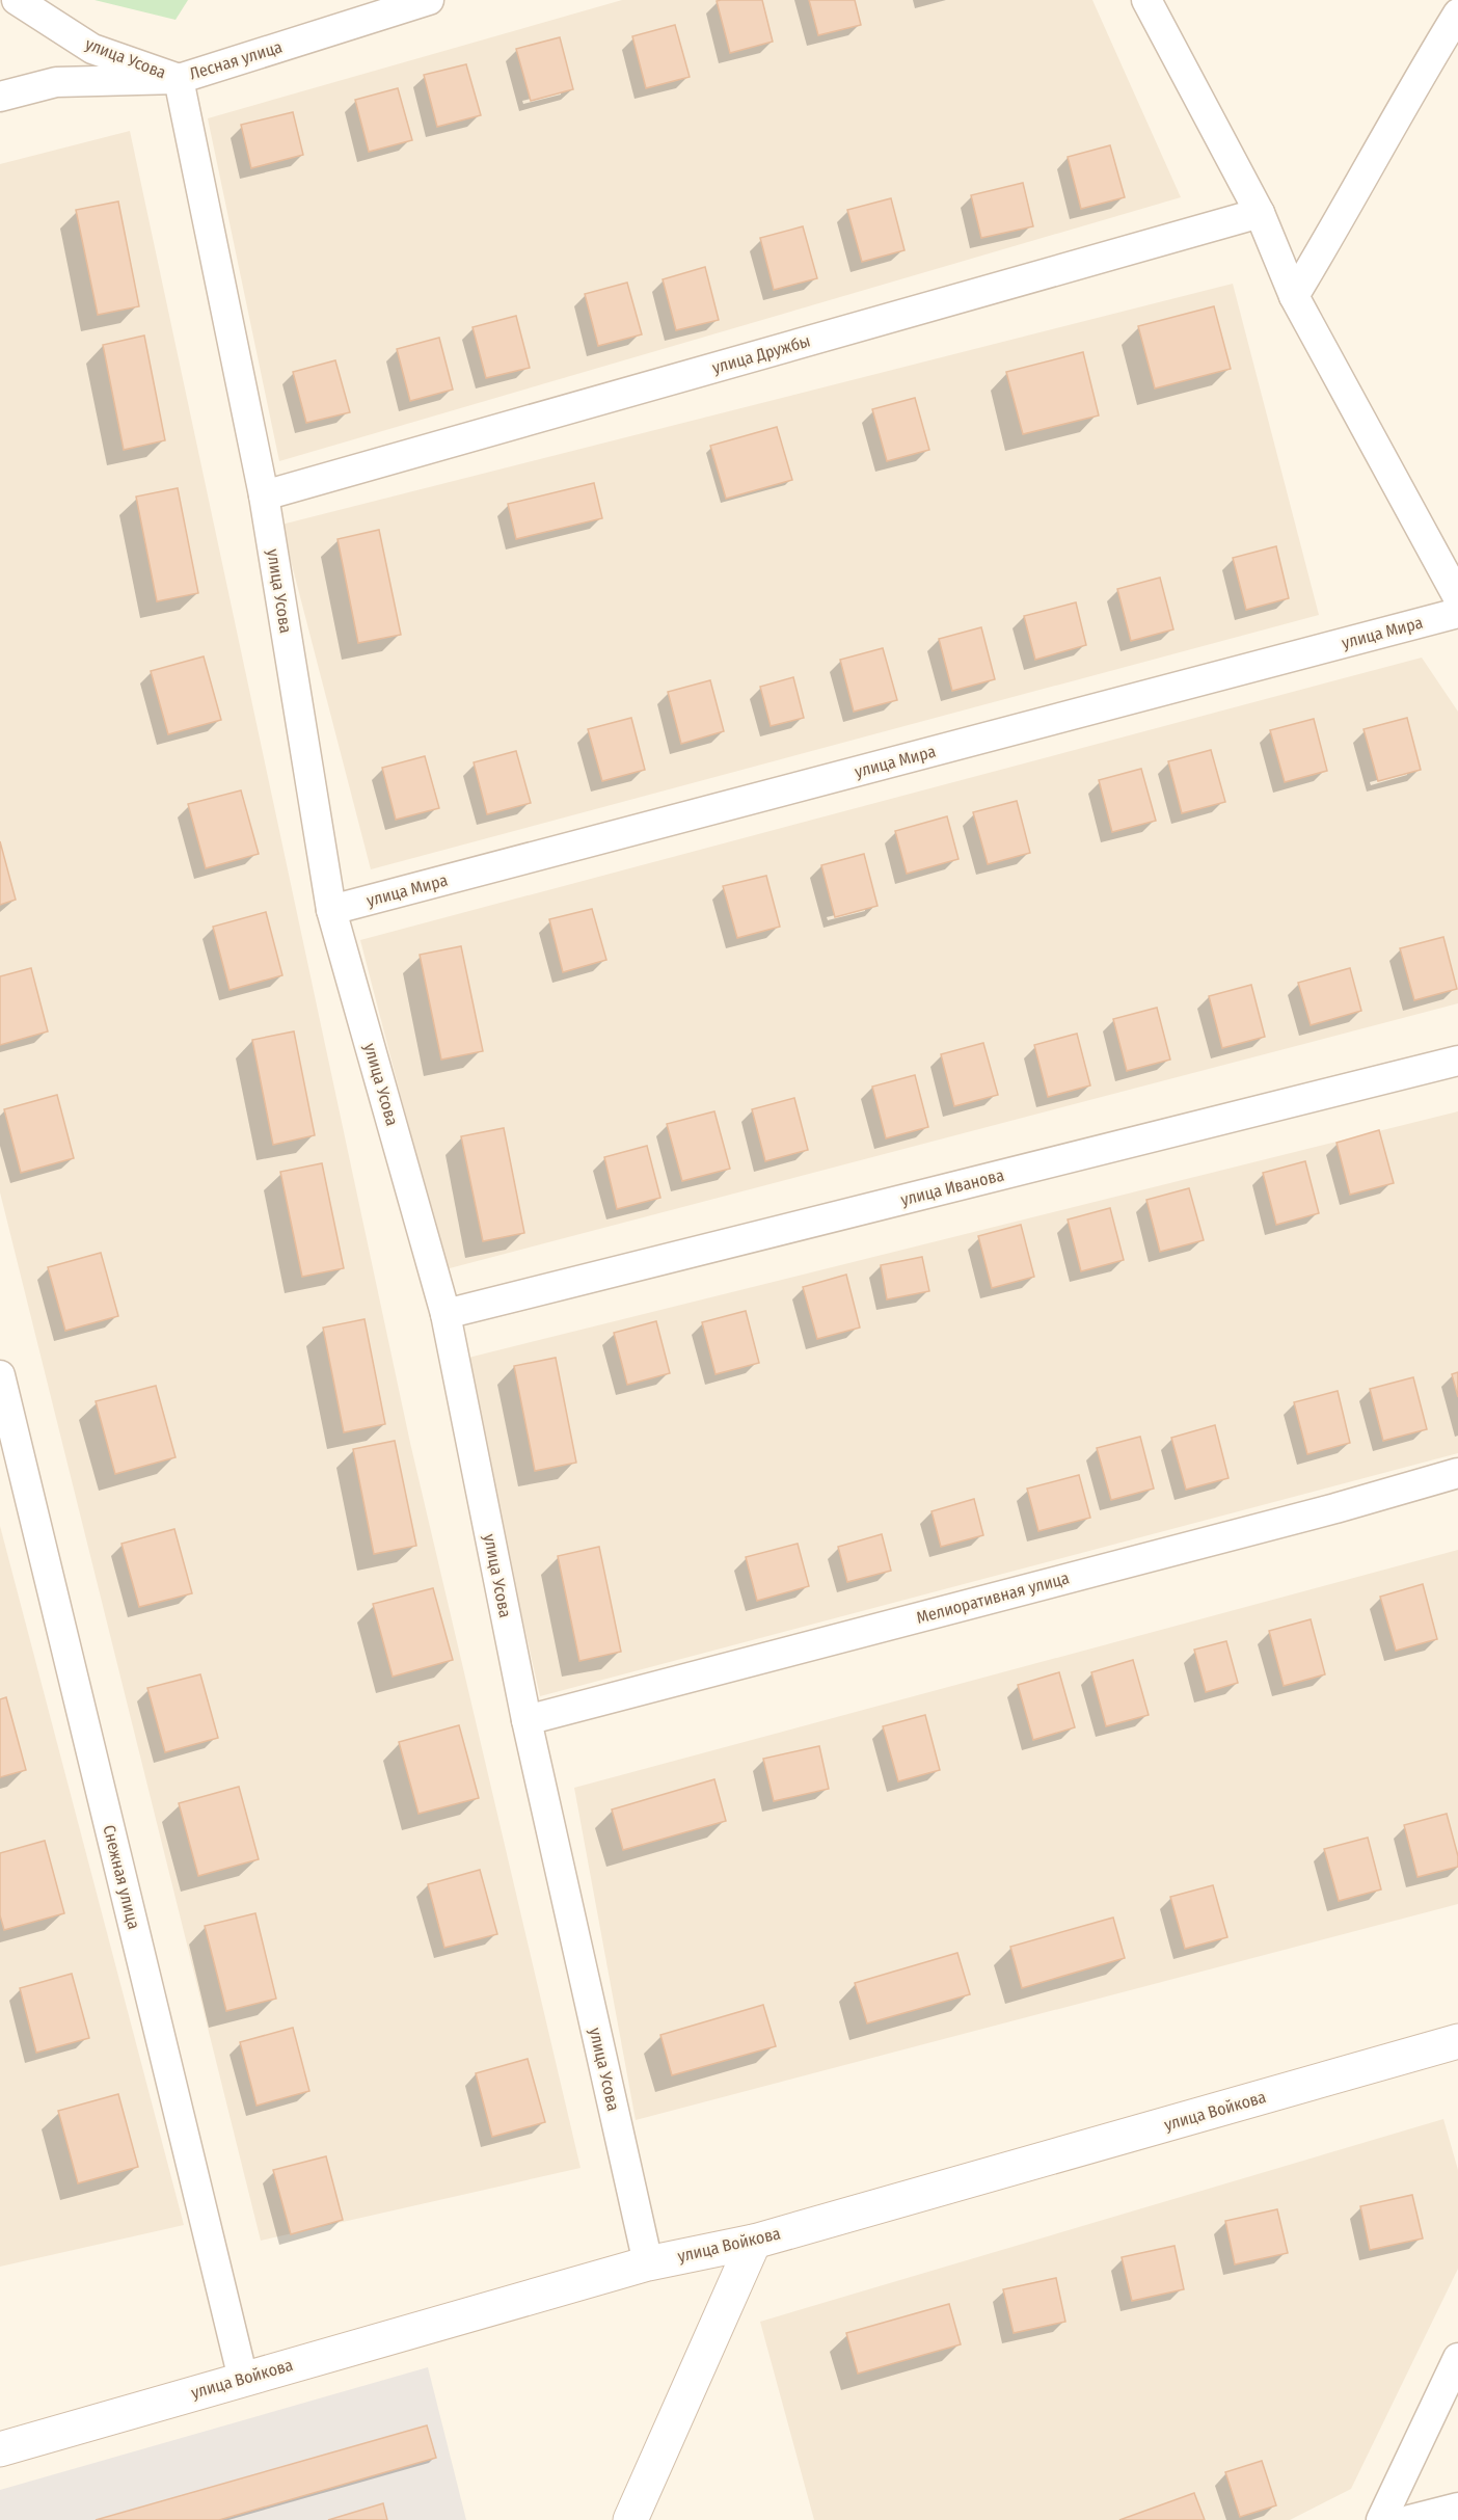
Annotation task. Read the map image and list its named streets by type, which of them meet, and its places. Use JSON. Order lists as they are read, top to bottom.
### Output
{
  "streets": {
    "main road": ["улица Войкова"],
    "street": [
      "улица Усова",
      "Лесная улица",
      "улица Дружбы",
      "улица Мира",
      "улица Иванова",
      "Мелиоративная улица",
      "Снежная улица"
    ]
  },
  "crossings": [
    ["улица Усова", "Лесная улица"],
    ["улица Усова", "улица Дружбы"],
    ["улица Усова", "улица Мира"],
    ["улица Усова", "улица Иванова"],
    ["улица Усова", "Мелиоративная улица"],
    ["улица Усова", "улица Войкова"],
    ["Снежная улица", "улица Войкова"]
  ]
}
